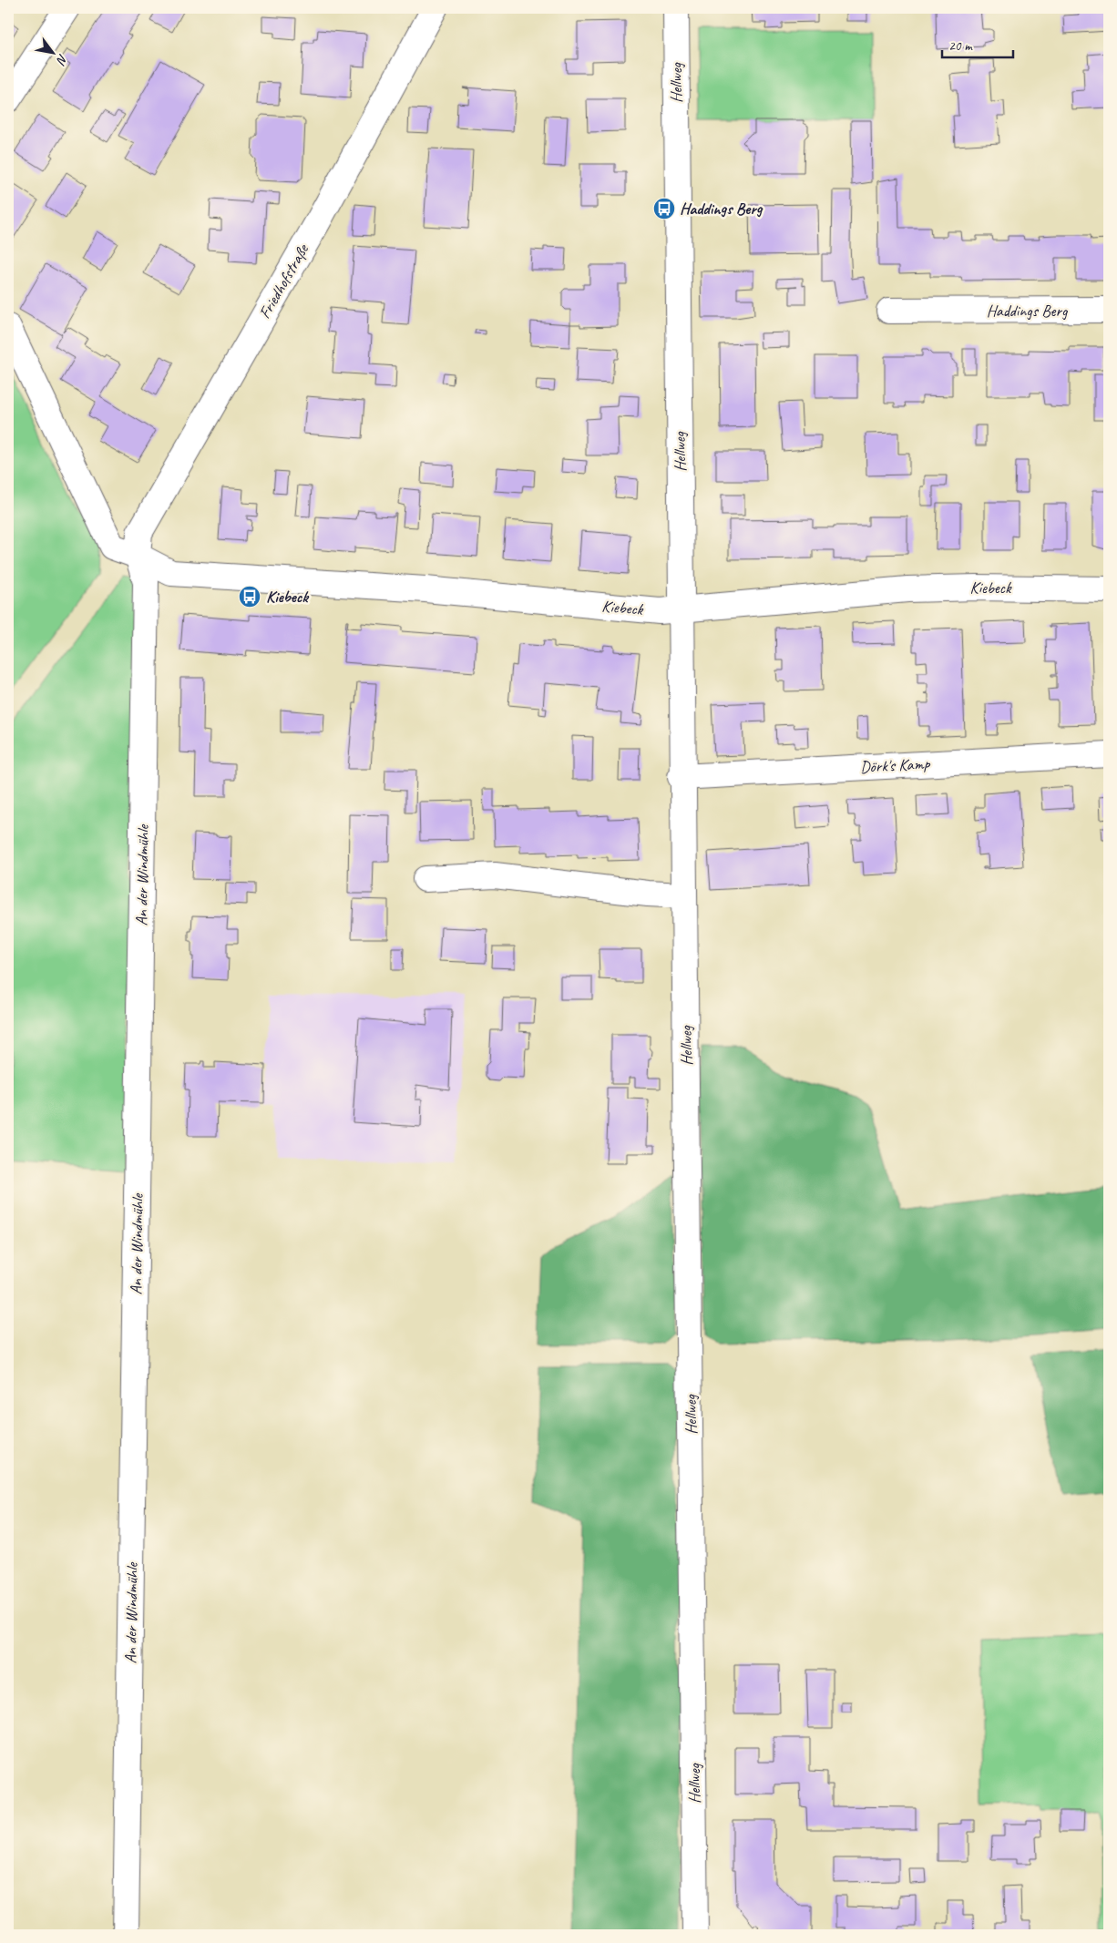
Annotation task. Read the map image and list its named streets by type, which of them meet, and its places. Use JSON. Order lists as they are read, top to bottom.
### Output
{
  "streets": {
    "street": [
      "Hellweg",
      "Friedhofstraße",
      "Haddings Berg",
      "Kiebeck",
      "Dörk's Kamp",
      "An der Windmühle"
    ]
  },
  "crossings": [
    ["Hellweg", "Kiebeck"],
    ["Hellweg", "Dörk's Kamp"],
    ["Friedhofstraße", "Kiebeck"],
    ["Friedhofstraße", "An der Windmühle"],
    ["Kiebeck", "An der Windmühle"]
  ],
  "places": {
    "bus stop": ["Haddings Berg", "Kiebeck"]
  },
  "scale_bar": "20 m",
  "north": "bottom right"
}
